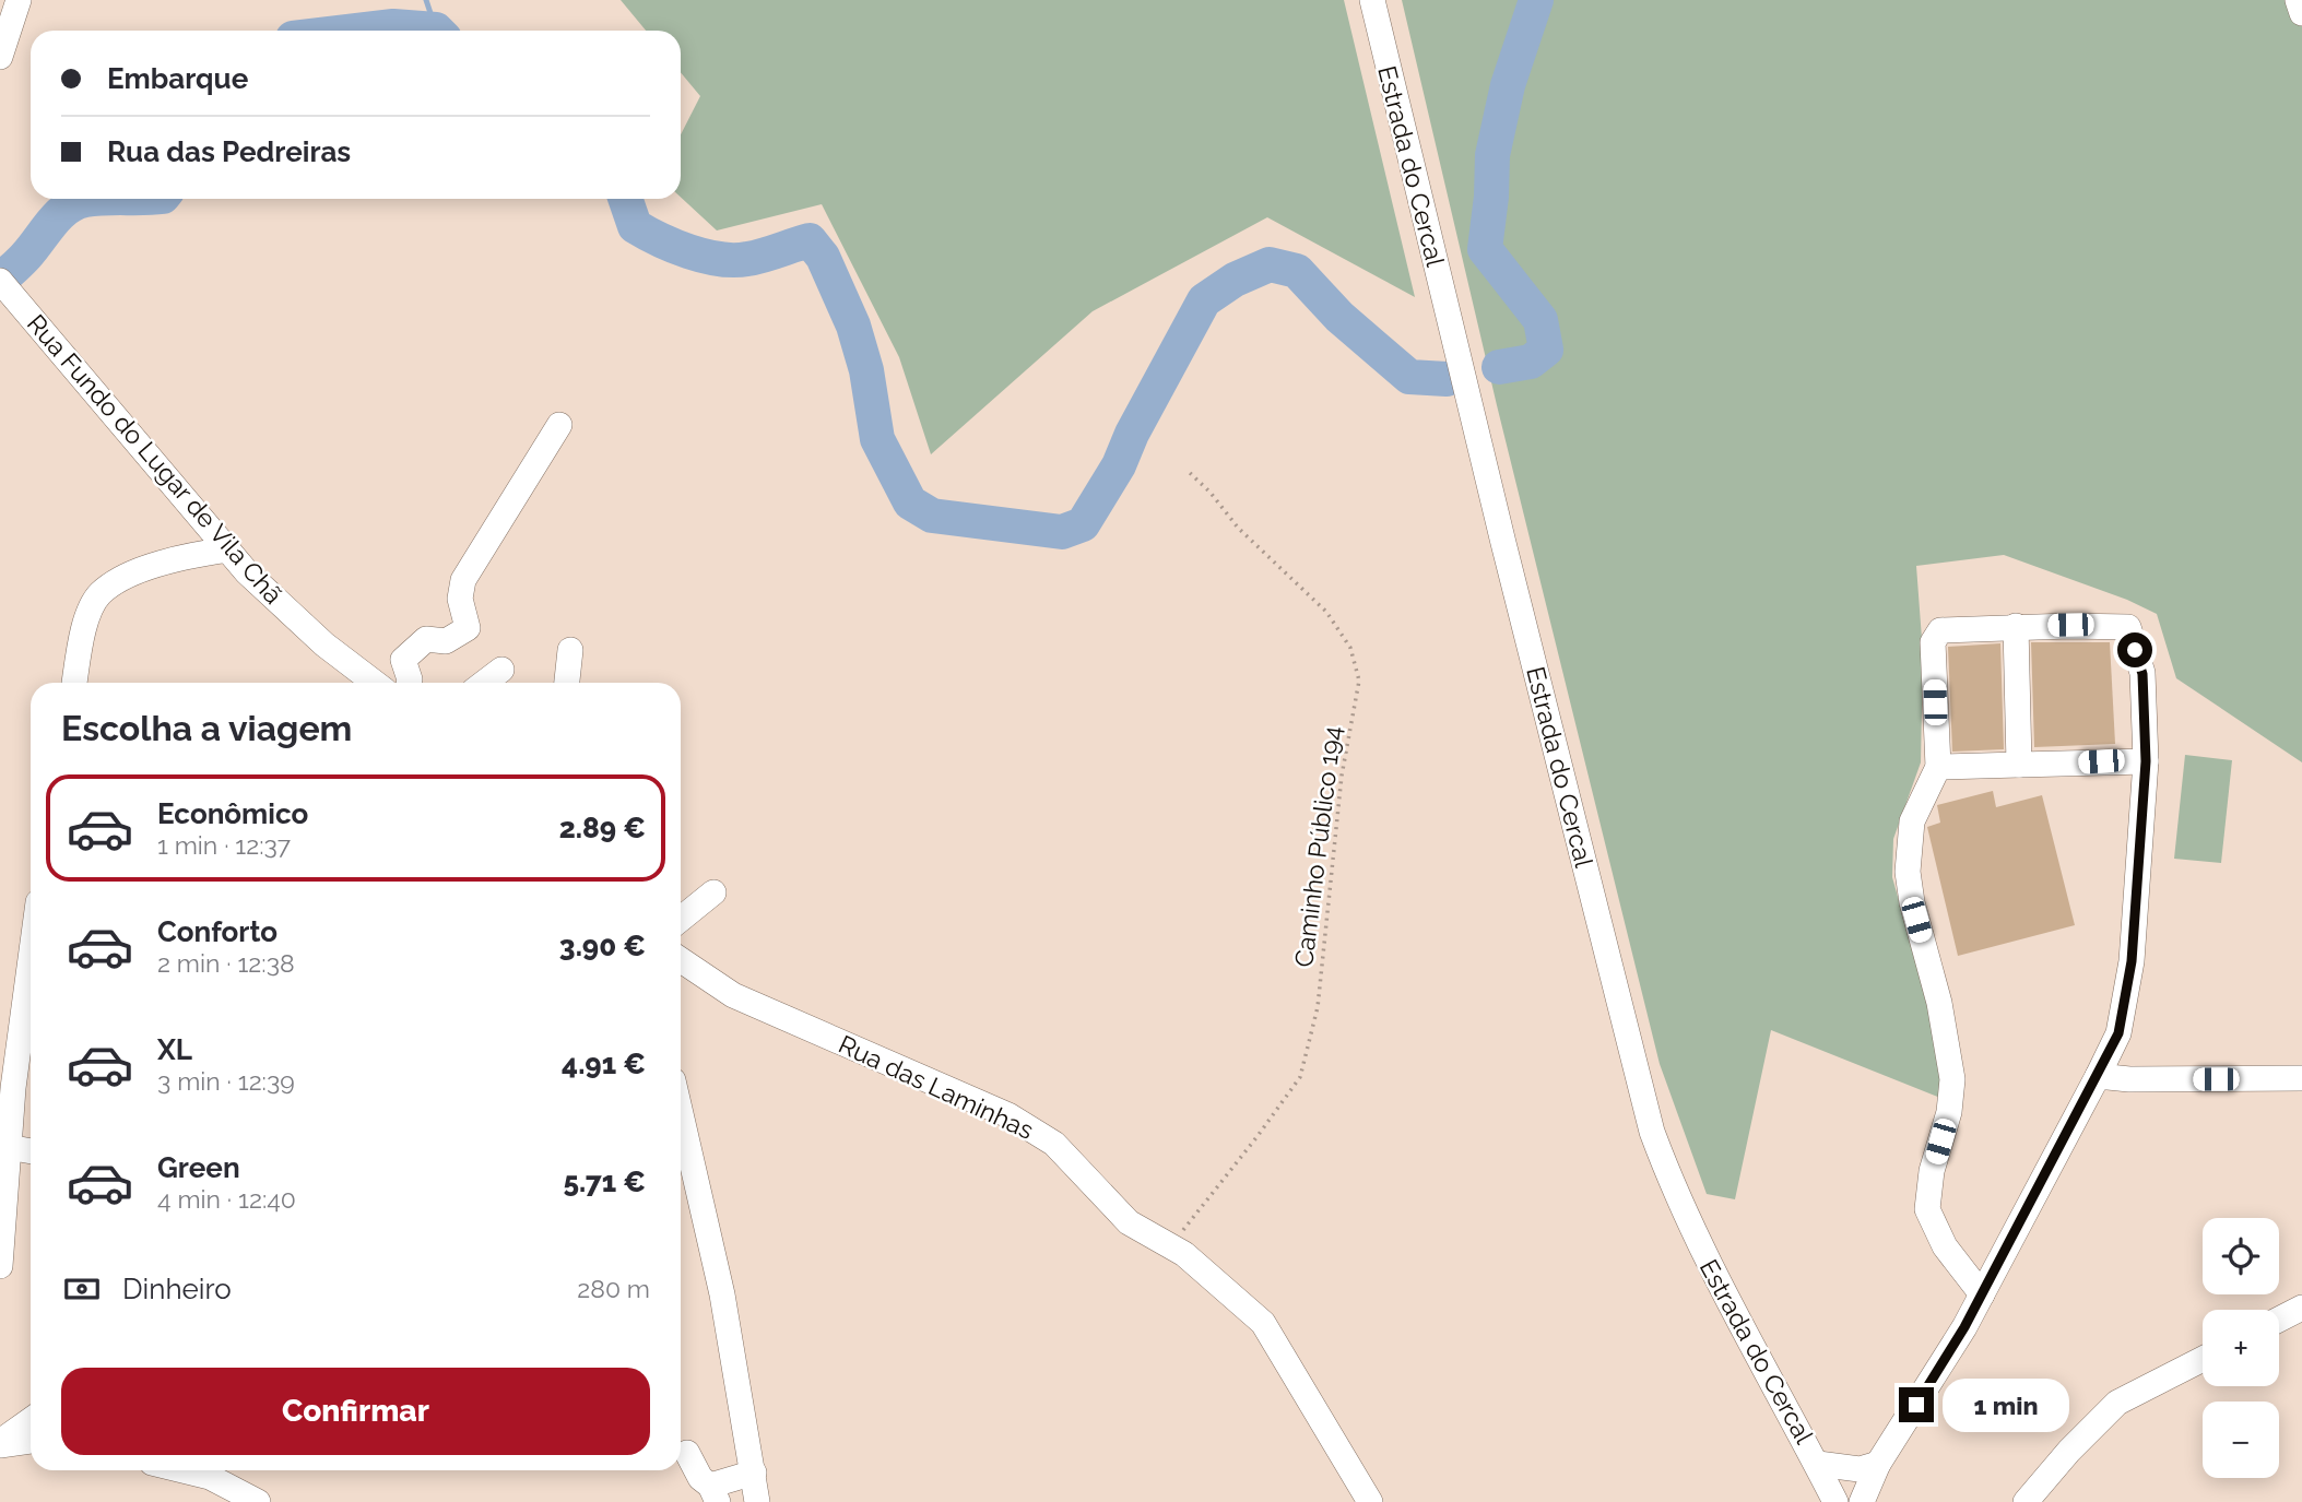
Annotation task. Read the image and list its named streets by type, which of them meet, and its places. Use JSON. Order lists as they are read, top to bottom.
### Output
{
  "streets": {
    "street": ["Estrada do Cercal", "Rua Fundo do Lugar de Vila Chã", "Rua das Laminhas"],
    "path": ["Caminho Público 194"]
  },
  "crossings": [
    ["Caminho Público 194", "Rua das Laminhas"]
  ],
  "page": {
    "banner": ["Embarque", "Rua das Pedreiras"],
    "heading": "Escolha a viagem",
    "list": [
      {
        "name": "Econômico",
        "note": "1 min · 12:37",
        "value": "2.89 €"
      },
      {
        "name": "Conforto",
        "note": "2 min · 12:38",
        "value": "3.90 €"
      },
      {
        "name": "XL",
        "note": "3 min · 12:39",
        "value": "4.91 €"
      },
      {
        "name": "Green",
        "note": "4 min · 12:40",
        "value": "5.71 €"
      }
    ],
    "map_buttons": ["+", "−"],
    "pay": ["Dinheiro", "280 m"],
    "buttons": "Confirmar",
    "bubble": "1 min"
  }
}
